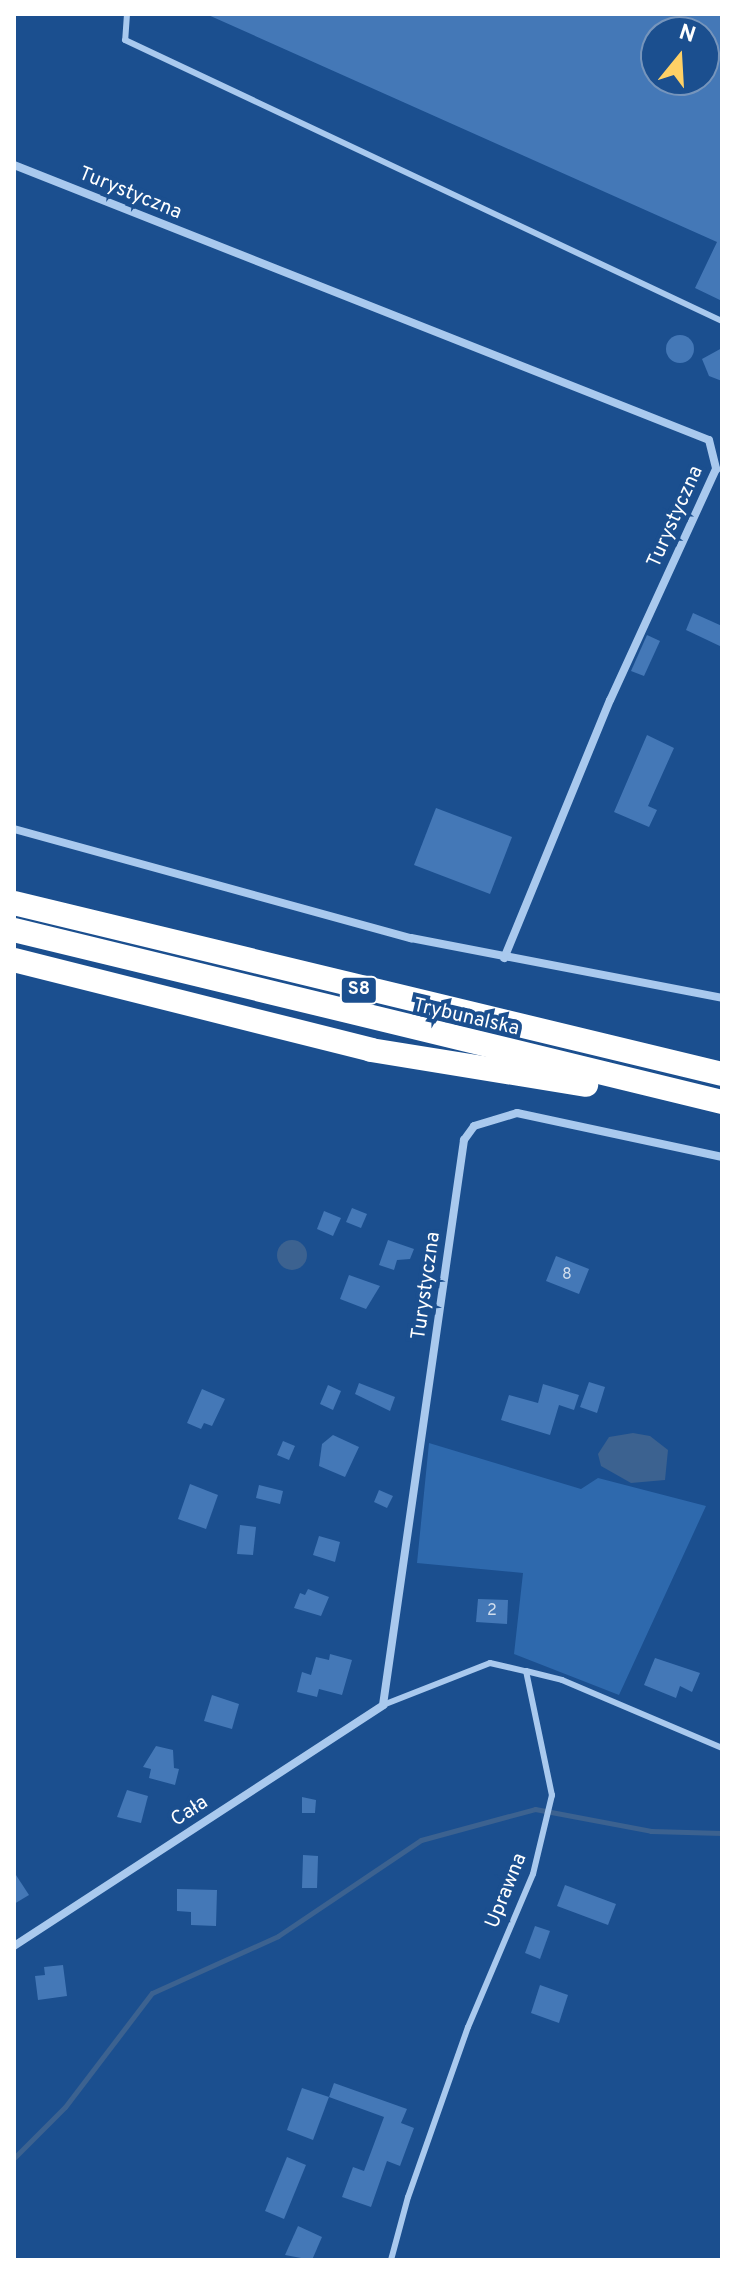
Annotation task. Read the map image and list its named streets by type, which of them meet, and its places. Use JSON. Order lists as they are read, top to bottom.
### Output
{
  "streets": {
    "highway": ["S8", "Trybunalska"],
    "street": ["Turystyczna", "Cała"],
    "lane": ["Uprawna"]
  },
  "crossings": [
    ["Turystyczna", "Cała"]
  ],
  "house_numbers": ["8", "2"],
  "north": "top"
}
